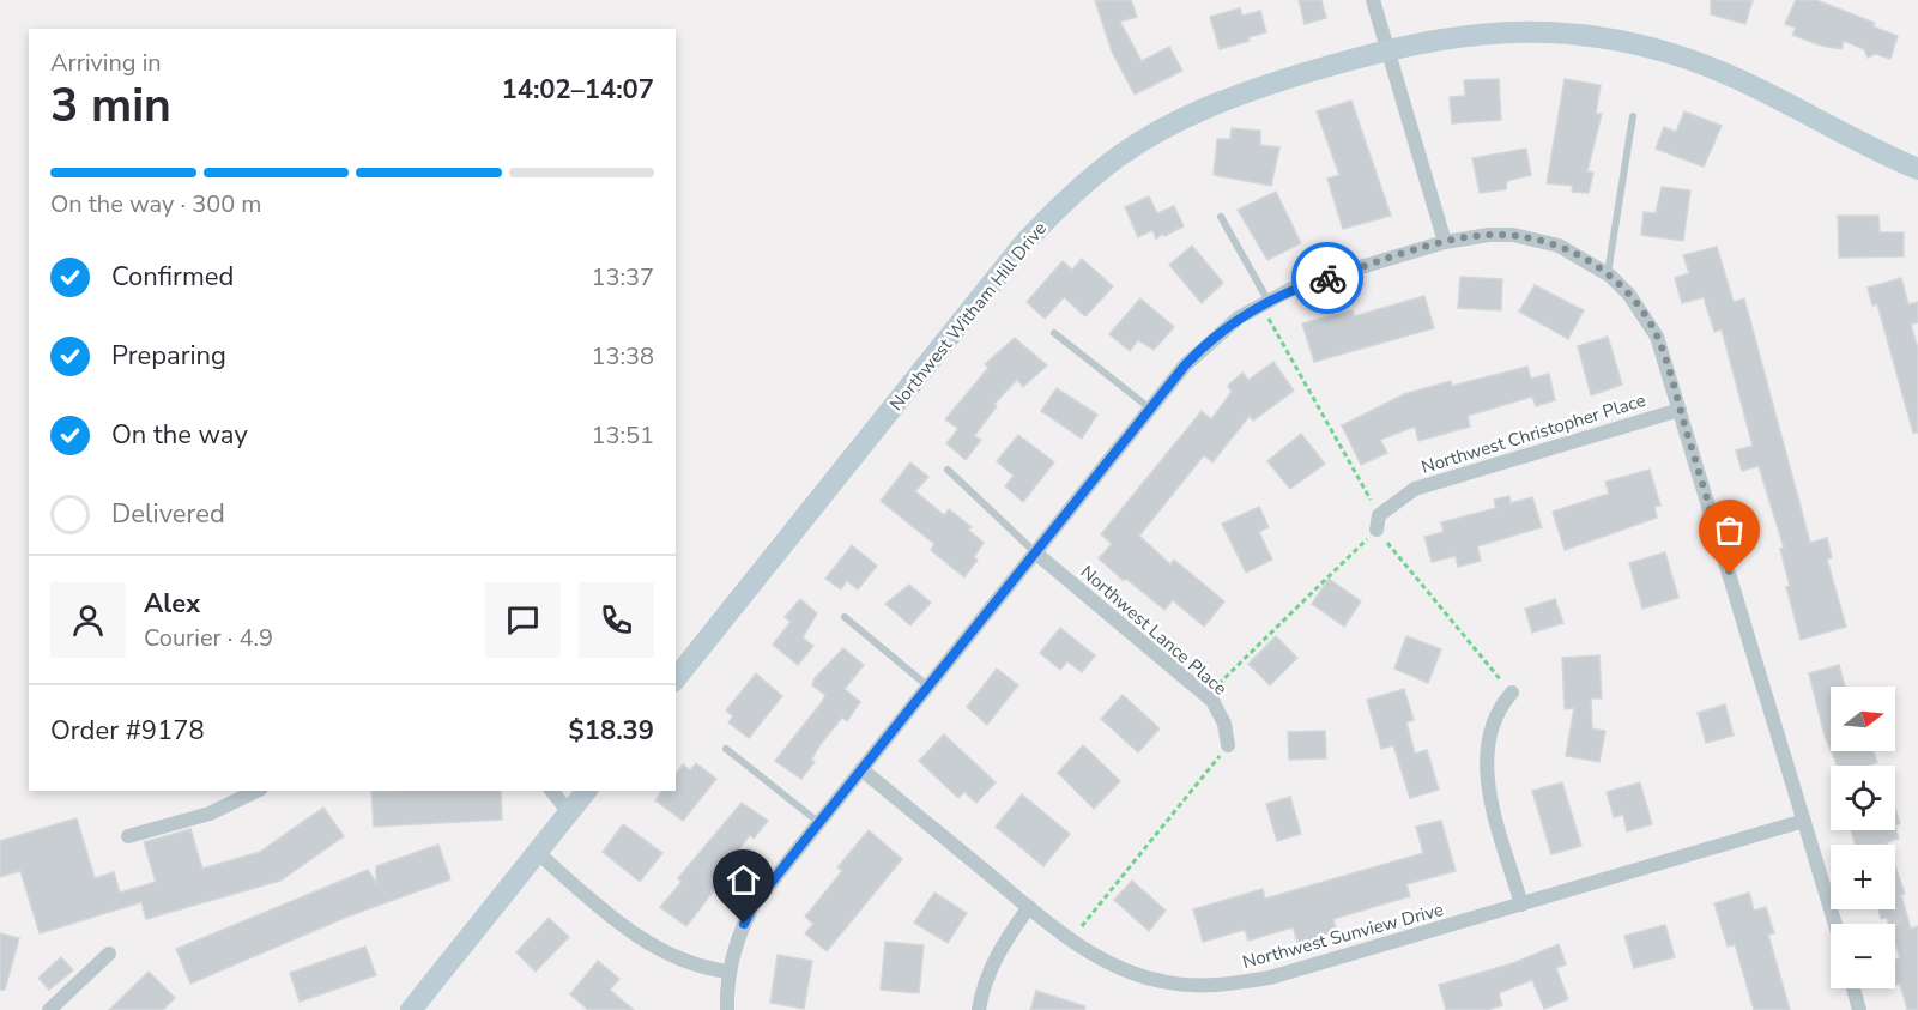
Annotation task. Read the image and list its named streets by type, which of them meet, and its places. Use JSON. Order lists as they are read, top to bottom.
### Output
{
  "streets": {
    "street": [
      "Northwest Witham Hill Drive",
      "Northwest Christopher Place",
      "Northwest Lance Place",
      "Northwest Sunview Drive"
    ]
  },
  "north": "right",
  "page": {
    "heading": ["3 min", "Arriving in", "14:02–14:07"],
    "panel": [
      "Alex",
      "Courier · 4.9",
      "Order #9178",
      "$18.39"
    ],
    "bar": "On the way · 300 m",
    "list": [
      ["Confirmed", "13:37"],
      ["Preparing", "13:38"],
      ["On the way", "13:51"],
      "Delivered"
    ],
    "map_buttons": ["+", "−"]
  }
}
